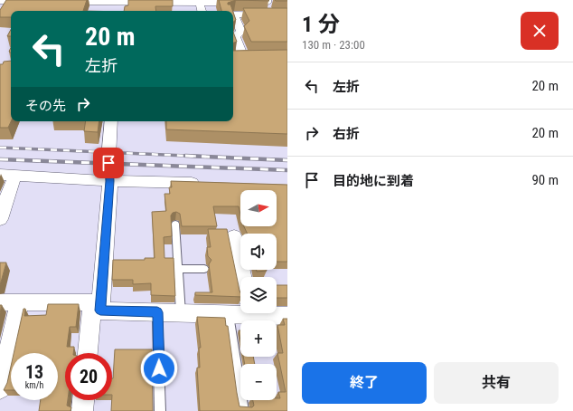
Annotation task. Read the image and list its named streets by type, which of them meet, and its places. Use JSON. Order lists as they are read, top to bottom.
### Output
{
  "north": "right",
  "page": {
    "heading": ["1 分", "130 m · 23:00"],
    "turn": ["20 m", "左折"],
    "list": [
      {
        "name": "左折",
        "value": "20 m"
      },
      {
        "name": "右折",
        "value": "20 m"
      },
      {
        "name": "目的地に到着",
        "value": "90 m"
      }
    ],
    "then": "その先",
    "map_buttons": ["+", "−"],
    "speed": "13 km/h",
    "limit": "20",
    "buttons": ["終了", "共有"]
  }
}
